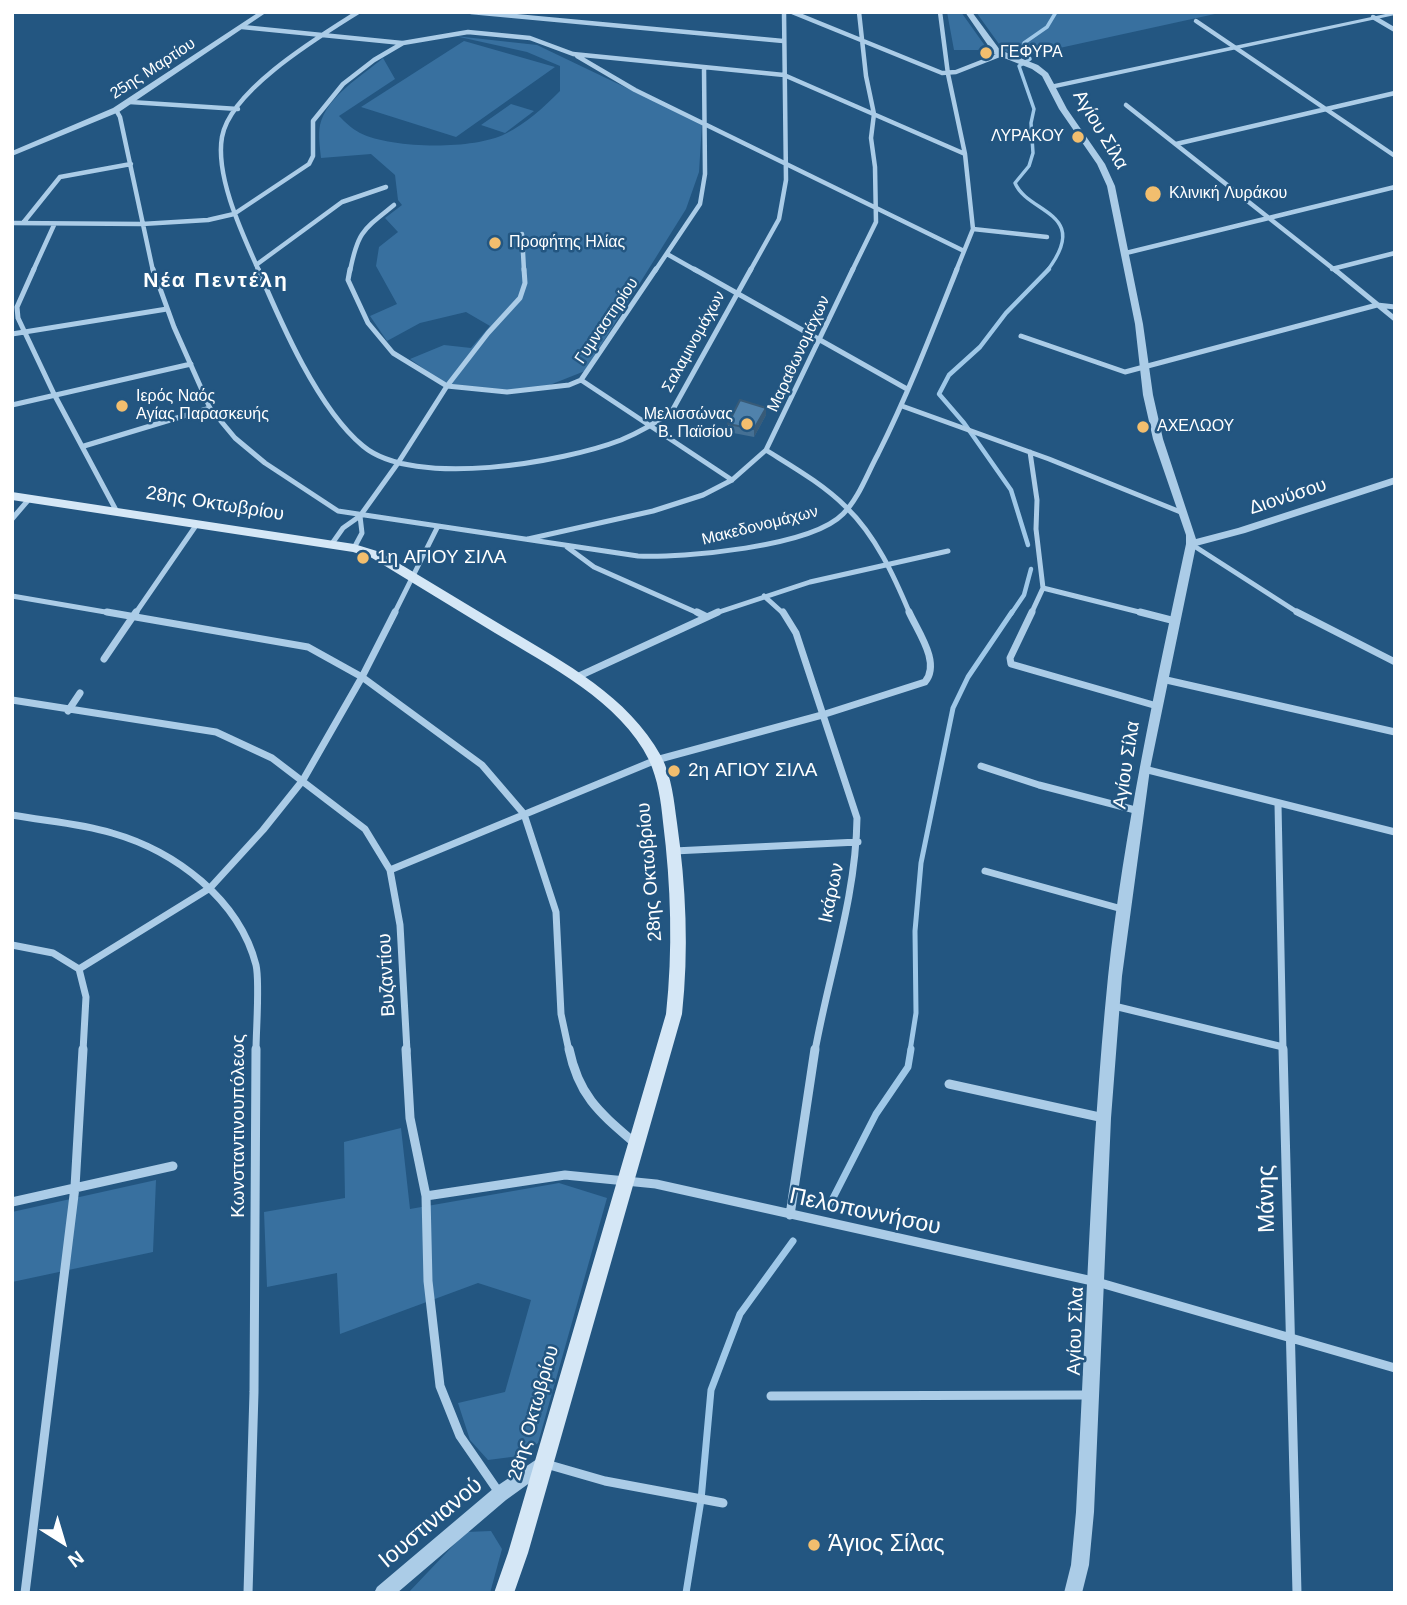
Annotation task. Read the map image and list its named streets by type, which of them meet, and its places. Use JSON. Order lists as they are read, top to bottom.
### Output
{
  "streets": {
    "main road": ["28ης Οκτωβρίου"],
    "street": [
      "25ης Μαρτίου",
      "Αγίου Σίλα",
      "Γυμναστηρίου",
      "Σαλαμινομάχων",
      "Μαραθωνομάχων",
      "Διονύσου",
      "Μακεδονομάχων",
      "Ικάρων",
      "Βυζαντίου",
      "Κωνσταντινουπόλεως",
      "Μάνης",
      "Πελοποννήσου",
      "Ιουστινιανού"
    ]
  },
  "crossings": [
    ["25ης Μαρτίου", "Μακεδονομάχων"],
    ["Αγίου Σίλα", "Διονύσου"],
    ["Αγίου Σίλα", "Πελοποννήσου"],
    ["Μαραθωνομάχων", "Μακεδονομάχων"],
    ["28ης Οκτωβρίου", "Πελοποννήσου"],
    ["28ης Οκτωβρίου", "Ιουστινιανού"],
    ["Ικάρων", "Πελοποννήσου"],
    ["Βυζαντίου", "Πελοποννήσου"],
    ["Βυζαντίου", "Ιουστινιανού"],
    ["Μάνης", "Πελοποννήσου"]
  ],
  "districts": ["Νέα Πεντέλη"],
  "places": [
    "ΓΕΦΥΡΑ",
    "ΛΥΡΑΚΟΥ",
    "Κλινική Λυράκου",
    "Προφήτης Ηλίας",
    "Ιερός Ναός Αγίας Παρασκευής",
    "Μελισσώνας B. Παϊσίου",
    "ΑΧΕΛΩΟΥ",
    "1η ΑΓΙΟΥ ΣΙΛΑ",
    "2η ΑΓΙΟΥ ΣΙΛΑ",
    "Άγιος Σίλας"
  ],
  "north": "bottom right"
}
